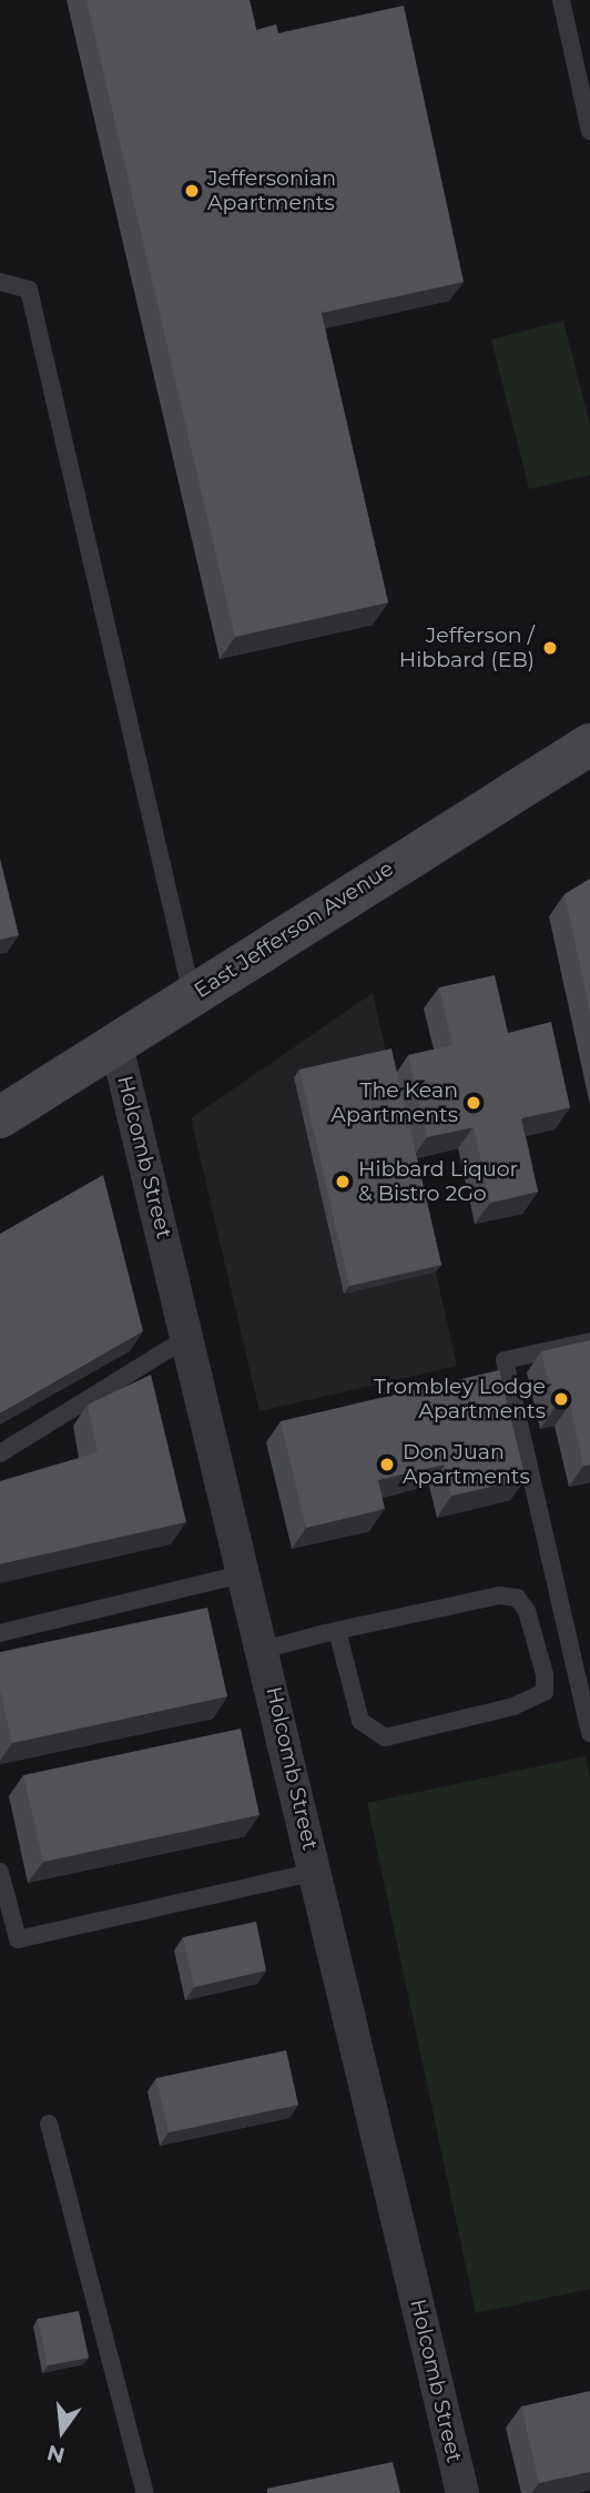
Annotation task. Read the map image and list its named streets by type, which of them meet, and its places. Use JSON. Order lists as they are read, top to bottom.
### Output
{
  "streets": {
    "main road": ["East Jefferson Avenue"],
    "street": ["Holcomb Street"]
  },
  "crossings": [
    ["East Jefferson Avenue", "Holcomb Street"]
  ],
  "places": [
    "Jeffersonian Apartments",
    "Jefferson / Hibbard (EB)",
    "The Kean Apartments",
    "Hibbard Liquor & Bistro 2Go",
    "Trombley Lodge Apartments",
    "Don Juan Apartments"
  ],
  "north": "bottom"
}
